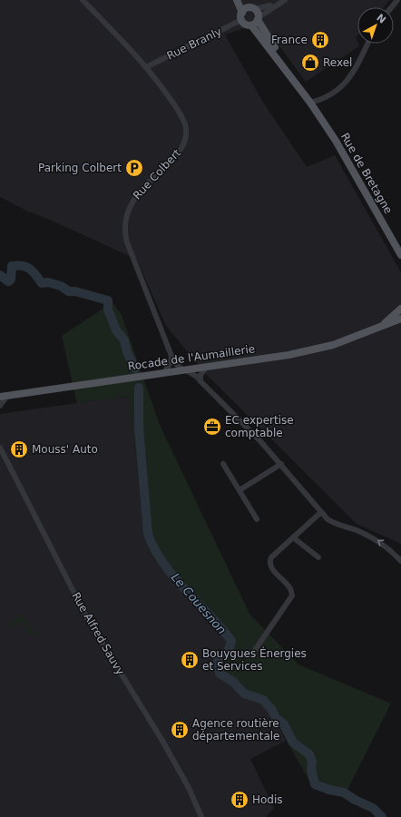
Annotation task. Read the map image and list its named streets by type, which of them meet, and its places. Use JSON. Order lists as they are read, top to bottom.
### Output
{
  "streets": {
    "main road": ["Rue de Bretagne", "Rocade de l'Aumaillerie"],
    "street": ["Rue Branly", "Rue Colbert", "Rue Alfred Sauvy"]
  },
  "crossings": [
    ["Rue Branly", "Rue Colbert"],
    ["Rue Colbert", "Rocade de l'Aumaillerie"]
  ],
  "water": ["Le Couesnon"],
  "places": {
    "building": [
      "France",
      "Mouss' Auto",
      "Bouygues Énergies et Services",
      "Agence routière départementale",
      "Hodis"
    ],
    "shop": ["Rexel"],
    "parking": ["Parking Colbert"],
    "office": ["EC expertise comptable"]
  },
  "north": "top right"
}
